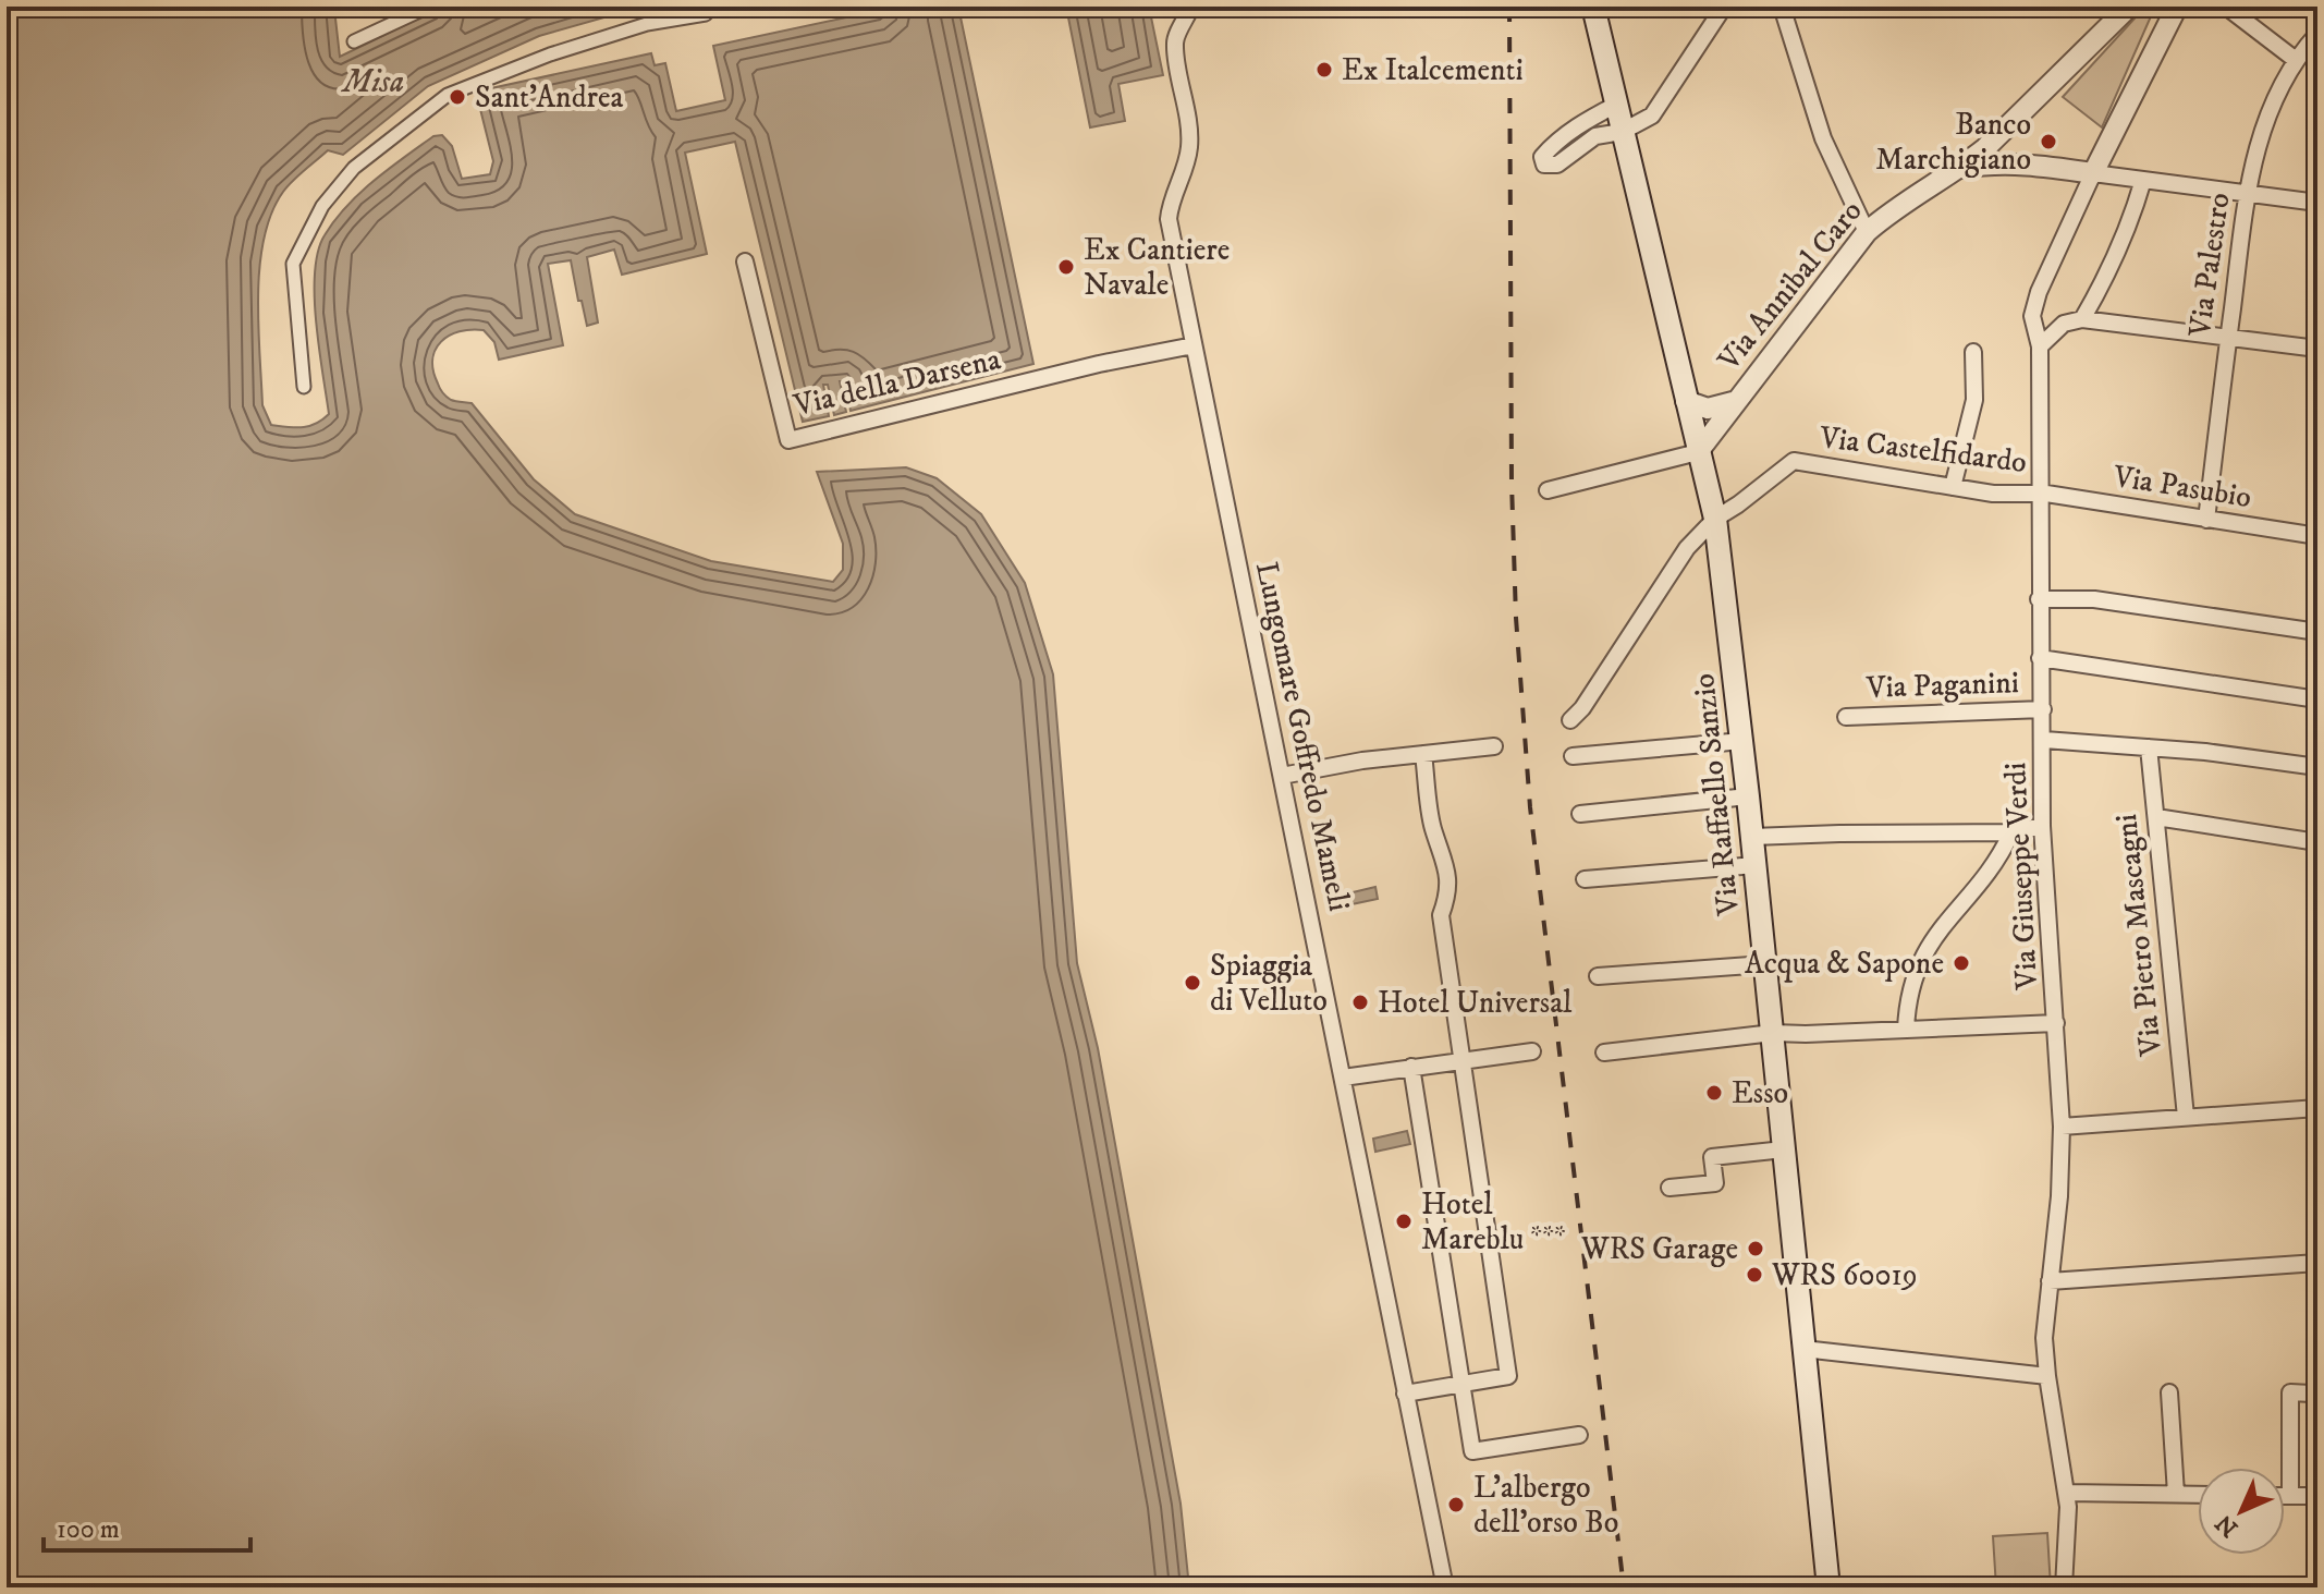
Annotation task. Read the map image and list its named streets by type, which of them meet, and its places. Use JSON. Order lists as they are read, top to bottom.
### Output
{
  "streets": {
    "main road": ["Via Raffaello Sanzio"],
    "street": [
      "Via Palestro",
      "Via Annibal Caro",
      "Via della Darsena",
      "Via Castelfidardo",
      "Via Pasubio",
      "Via Paganini",
      "Lungomare Goffredo Mameli",
      "Via Giuseppe Verdi",
      "Via Pietro Mascagni"
    ]
  },
  "crossings": [
    ["Via Palestro", "Via Pasubio"],
    ["Via Annibal Caro", "Via Raffaello Sanzio"],
    ["Via della Darsena", "Lungomare Goffredo Mameli"],
    ["Via Castelfidardo", "Via Pasubio"],
    ["Via Castelfidardo", "Via Raffaello Sanzio"],
    ["Via Castelfidardo", "Via Giuseppe Verdi"],
    ["Via Pasubio", "Via Giuseppe Verdi"],
    ["Via Paganini", "Via Giuseppe Verdi"]
  ],
  "water": ["Misa"],
  "places": [
    "Ex Italcementi",
    "Sant'Andrea",
    "Banco Marchigiano",
    "Ex Cantiere Navale",
    "Acqua & Sapone",
    "Spiaggia di Velluto",
    "Hotel Universal",
    "Esso",
    "Hotel Mareblu ***",
    "WRS Garage",
    "WRS 60019",
    "L'albergo dell'orso Bo"
  ],
  "scale_bar": "100 m",
  "north": "bottom left"
}
